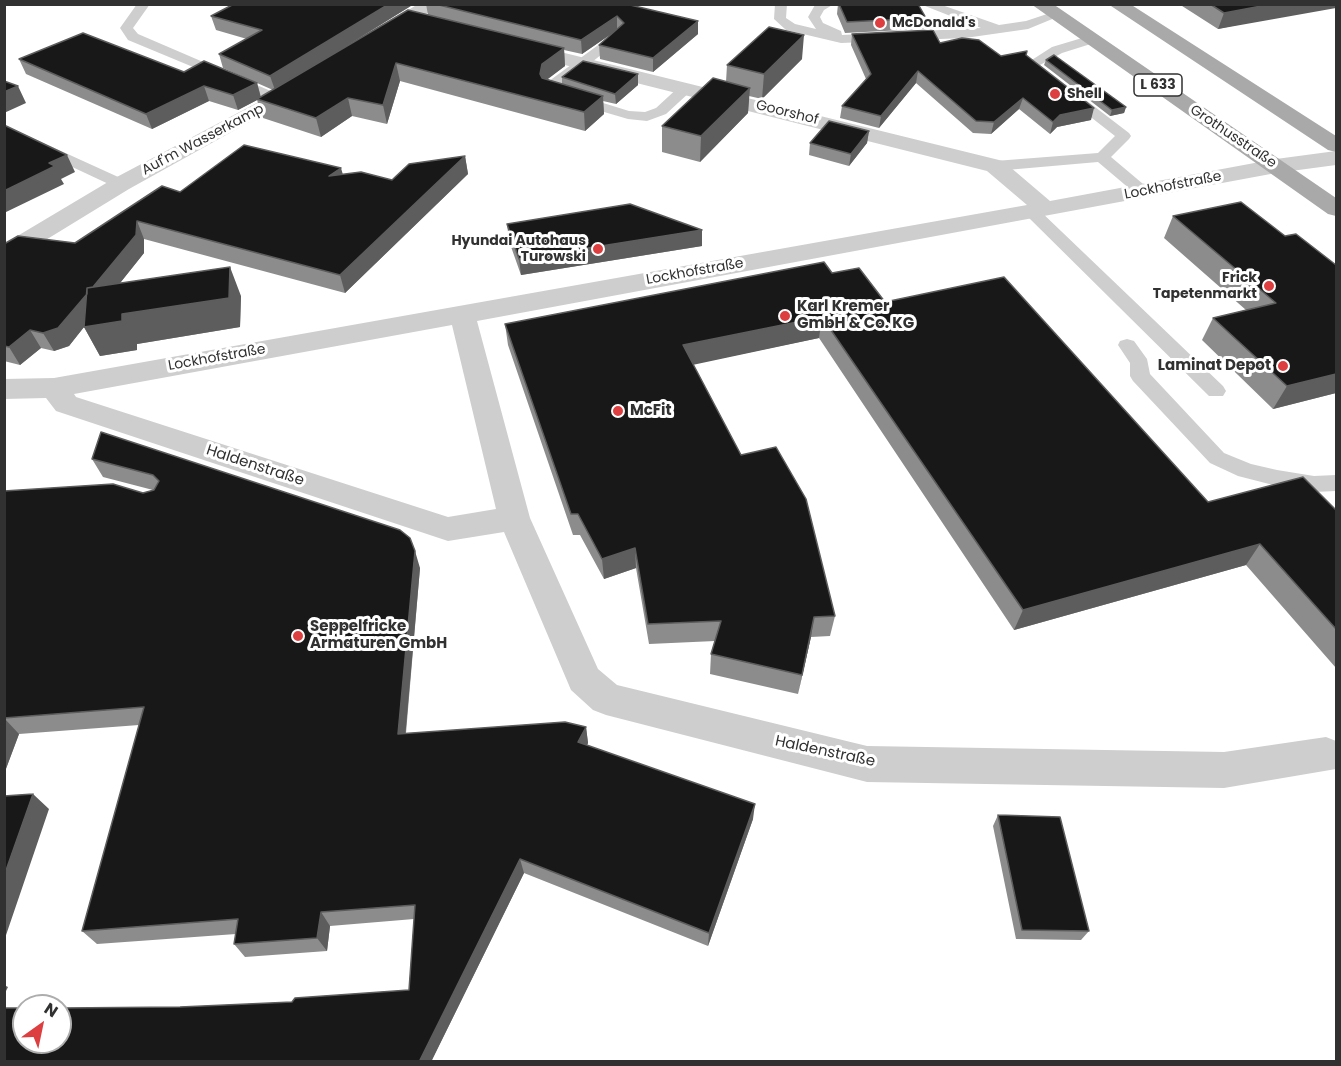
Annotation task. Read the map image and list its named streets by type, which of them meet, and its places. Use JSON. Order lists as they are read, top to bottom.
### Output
{
  "streets": {
    "main road": ["L 633", "Grothusstraße"],
    "street": [
      "Goorshof",
      "Auf'm Wasserkamp",
      "Lockhofstraße",
      "Haldenstraße"
    ]
  },
  "crossings": [
    ["Goorshof", "Lockhofstraße"],
    ["Grothusstraße", "Lockhofstraße"],
    ["Lockhofstraße", "Haldenstraße"]
  ],
  "places": [
    "McDonald's",
    "Shell",
    "Hyundai Autohaus Turowski",
    "Frick Tapetenmarkt",
    "Karl Kremer GmbH & Co. KG",
    "Laminat Depot",
    "McFit",
    "Seppelfricke Armaturen GmbH"
  ],
  "north": "top right"
}
